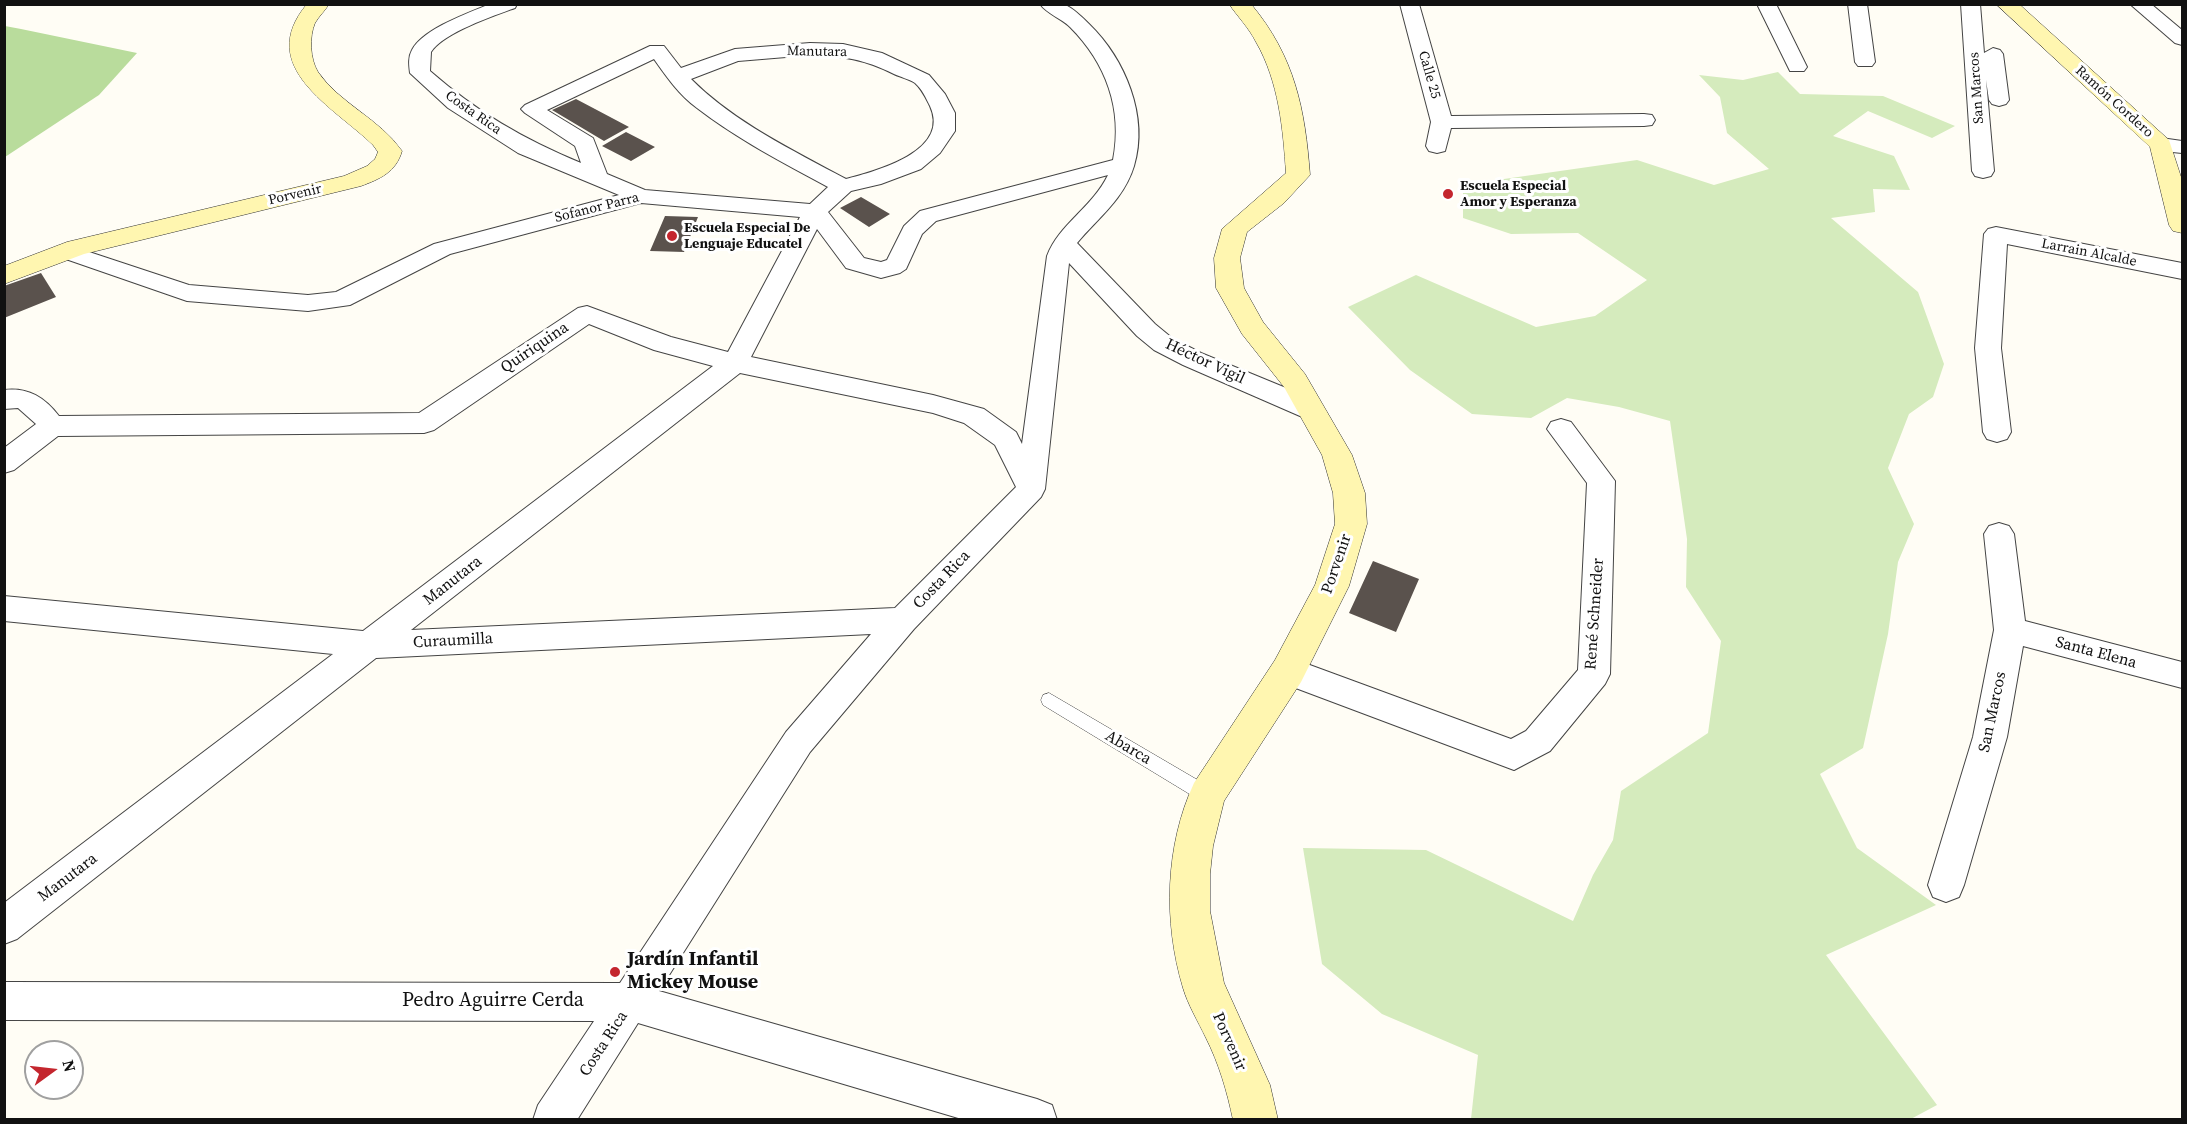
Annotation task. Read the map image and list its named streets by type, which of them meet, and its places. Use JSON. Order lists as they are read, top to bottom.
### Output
{
  "streets": {
    "street": [
      "Manutara",
      "Calle 25",
      "San Marcos",
      "Ramón Cordero",
      "Costa Rica",
      "Porvenir",
      "Sofanor Parra",
      "Larrain Alcalde",
      "Quiriquina",
      "Héctor Vigil",
      "René Schneider",
      "Curaumilla",
      "Santa Elena",
      "Pedro Aguirre Cerda"
    ],
    "lane": ["Abarca"]
  },
  "crossings": [
    ["Manutara", "Sofanor Parra"],
    ["Manutara", "Quiriquina"],
    ["Manutara", "Curaumilla"],
    ["San Marcos", "Santa Elena"],
    ["Costa Rica", "Sofanor Parra"],
    ["Costa Rica", "Quiriquina"],
    ["Costa Rica", "Curaumilla"],
    ["Costa Rica", "Pedro Aguirre Cerda"],
    ["Porvenir", "Sofanor Parra"],
    ["Porvenir", "Héctor Vigil"],
    ["Porvenir", "René Schneider"],
    ["Porvenir", "Abarca"]
  ],
  "places": ["Escuela Especial Amor y Esperanza", "Escuela Especial De Lenguaje Educatel", "Jardín Infantil Mickey Mouse"],
  "north": "right"
}
